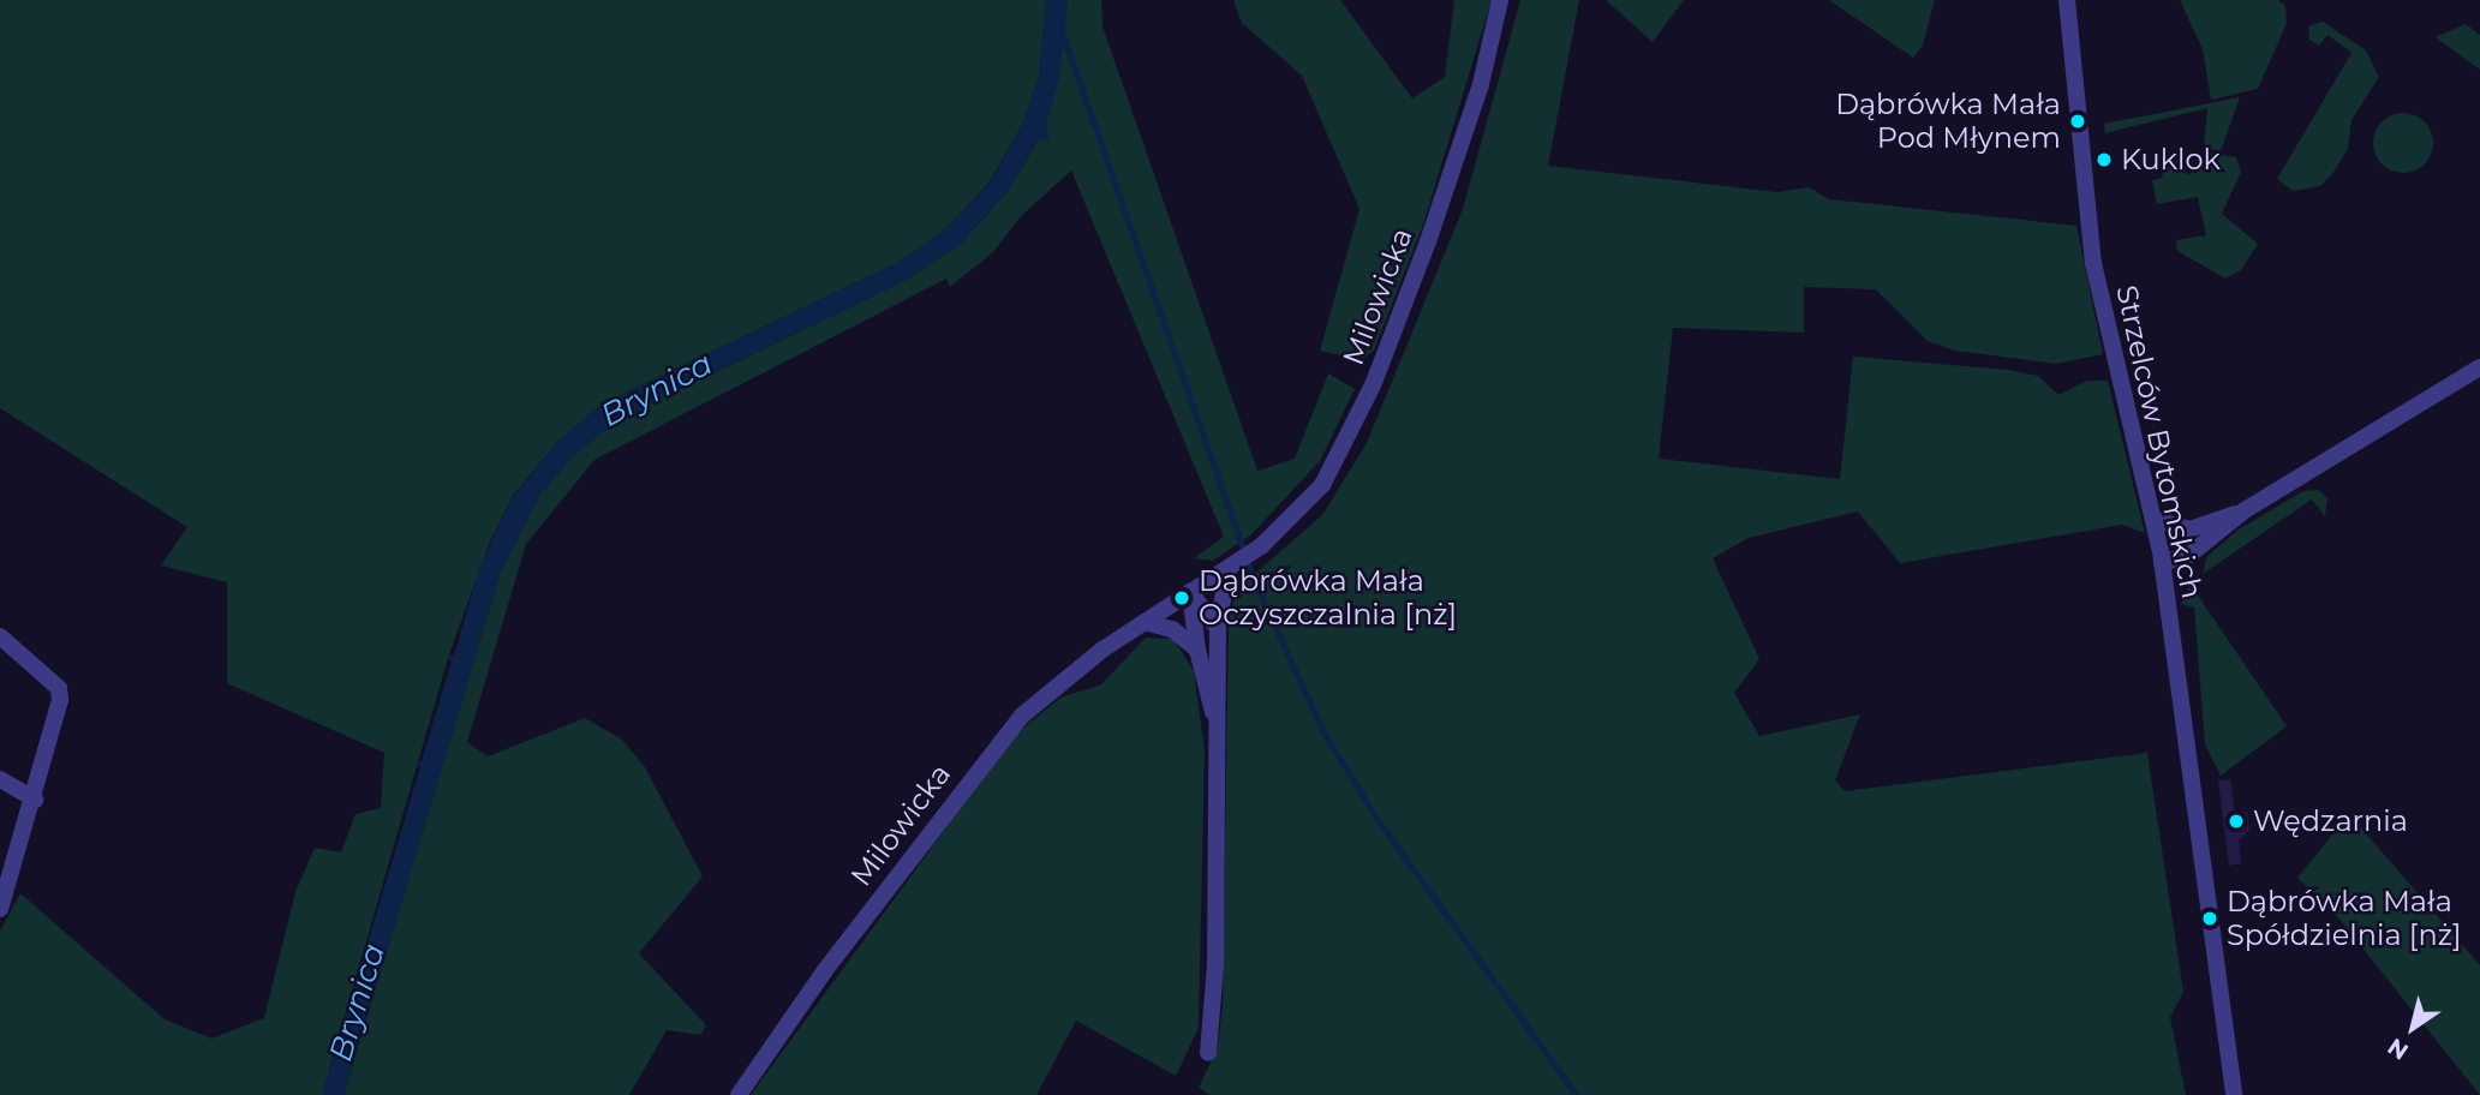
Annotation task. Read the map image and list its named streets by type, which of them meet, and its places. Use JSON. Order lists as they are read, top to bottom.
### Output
{
  "streets": {
    "street": ["Milowicka", "Strzelców Bytomskich"]
  },
  "water": ["Brynica"],
  "places": [
    "Dąbrówka Mała Pod Młynem",
    "Kuklok",
    "Dąbrówka Mała Oczyszczalnia [nż]",
    "Wędzarnia",
    "Dąbrówka Mała Spółdzielnia [nż]"
  ],
  "north": "bottom left"
}
